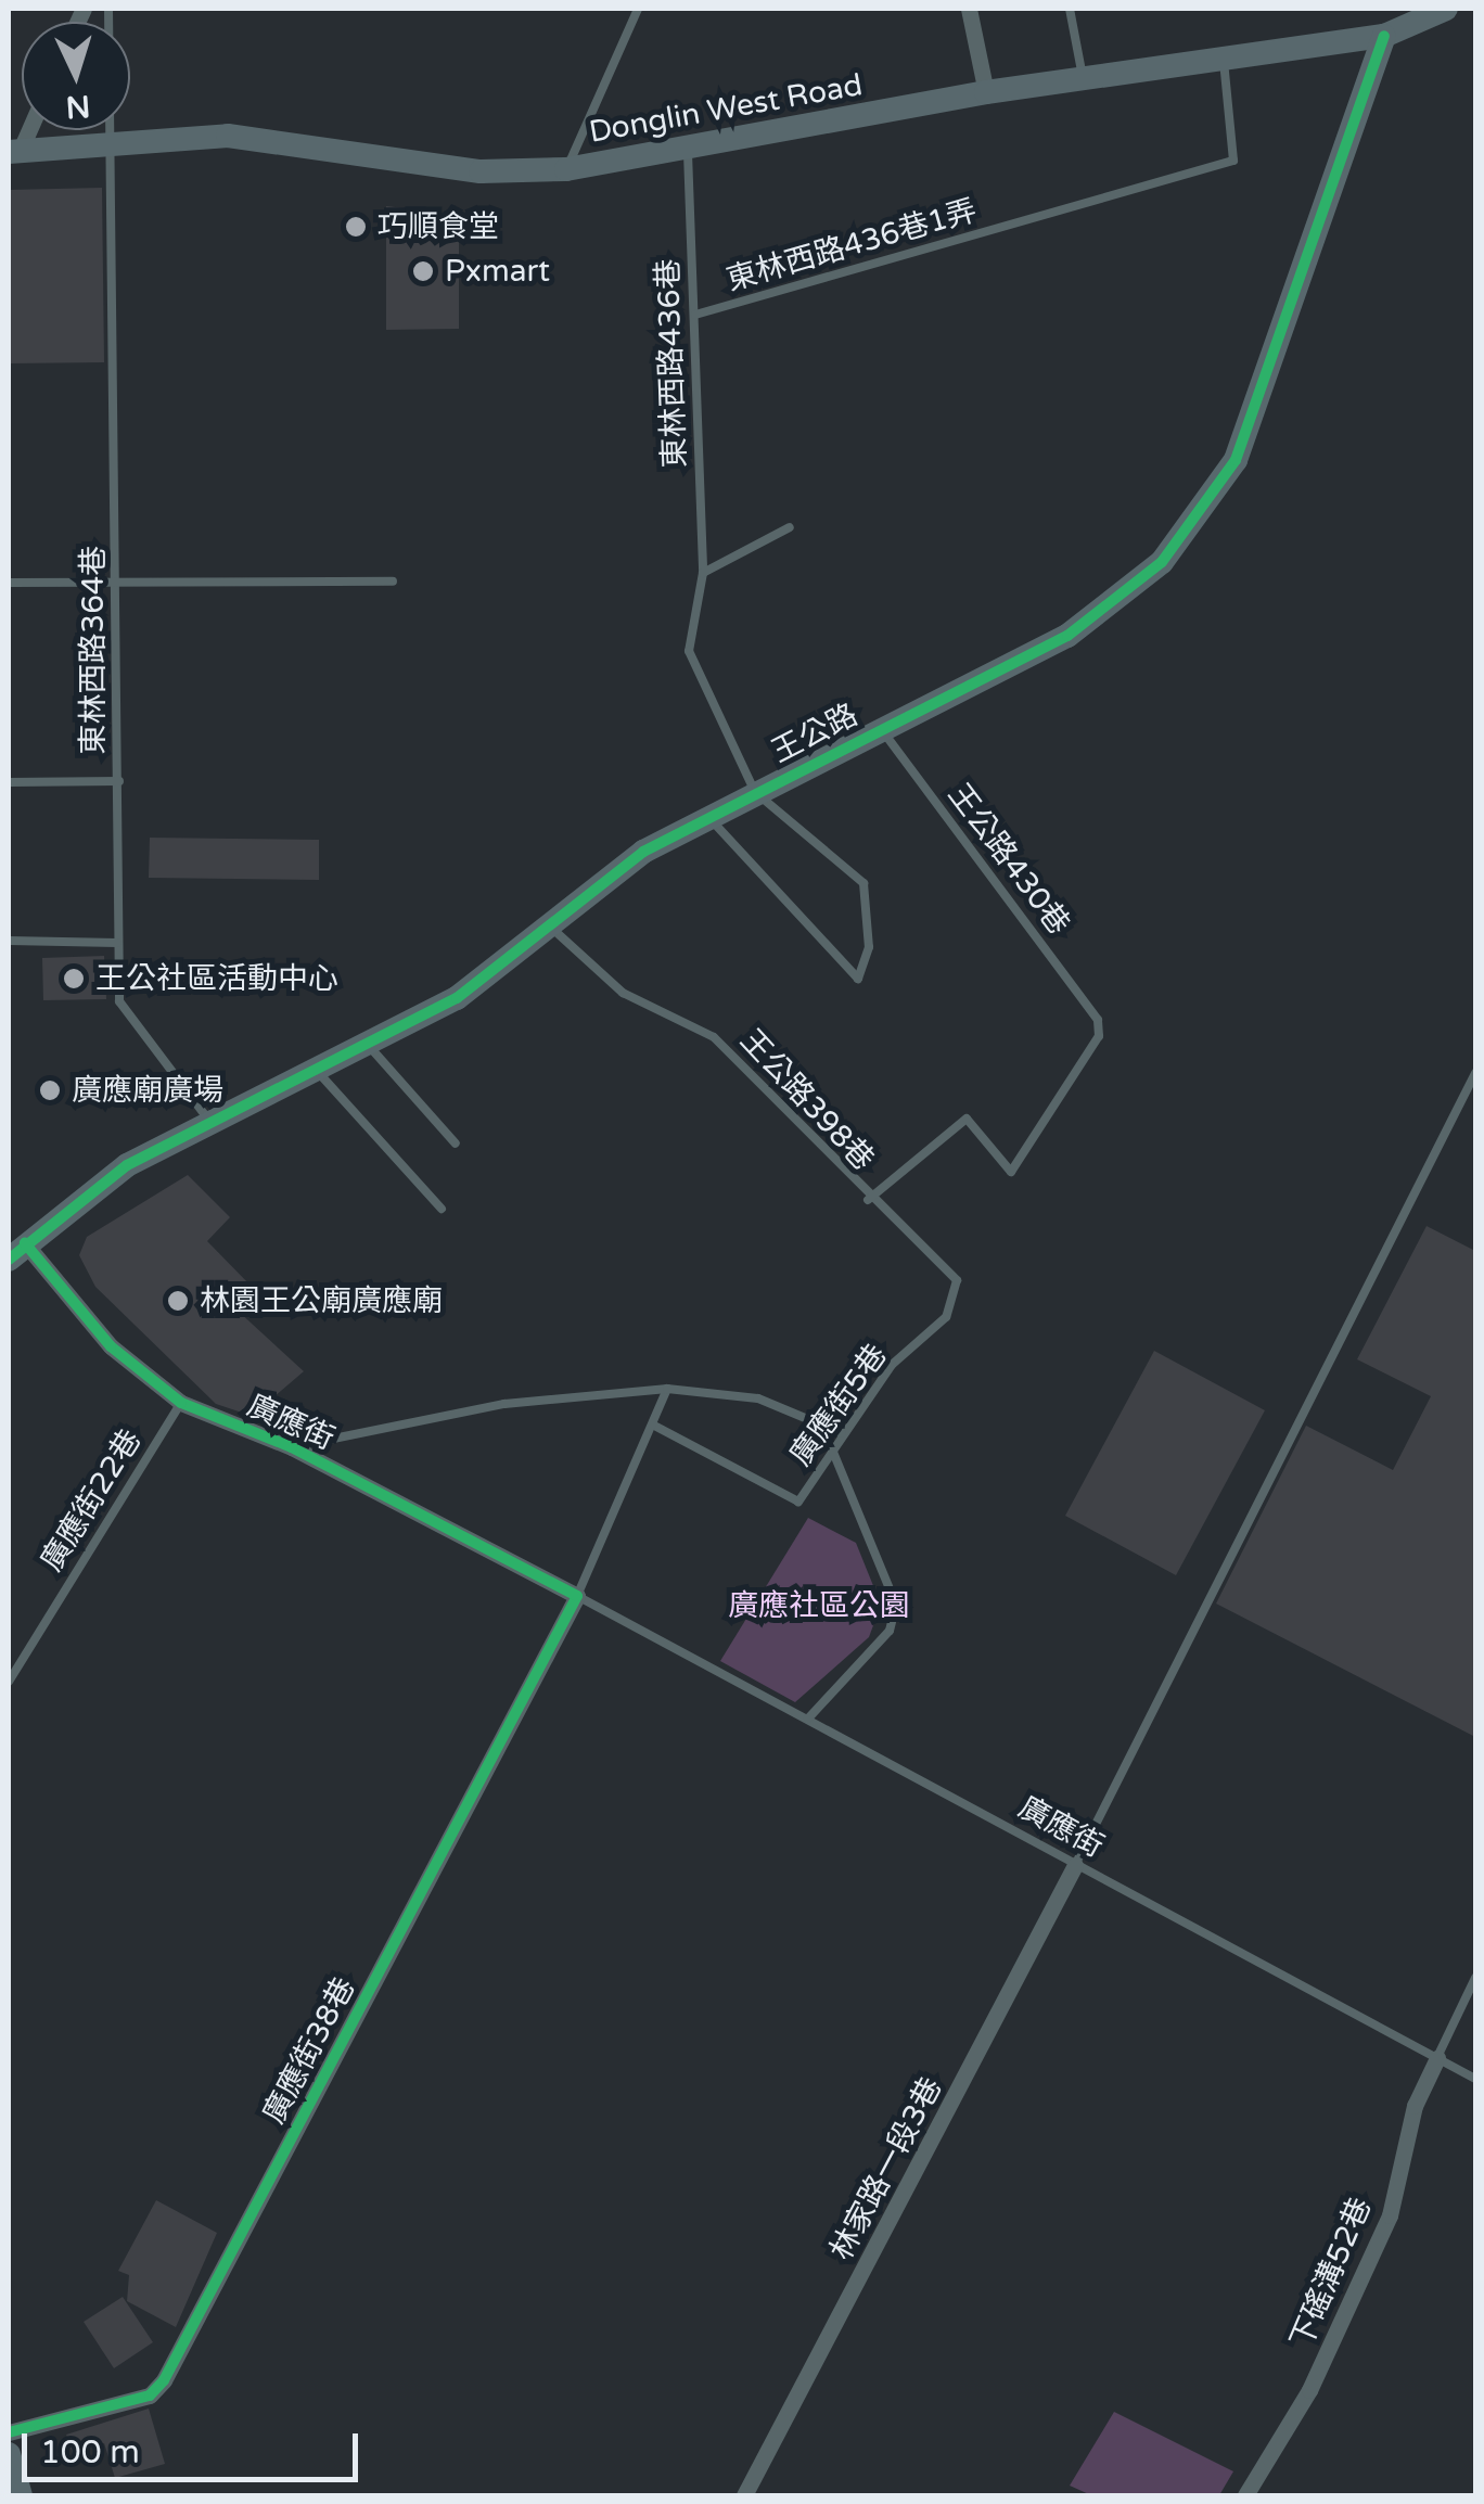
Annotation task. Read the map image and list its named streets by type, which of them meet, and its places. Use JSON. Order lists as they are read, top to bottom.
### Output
{
  "streets": {
    "street": [
      "Donglin West Road",
      "王公路",
      "廣應街",
      "廣應街38巷",
      "林家路一段3巷",
      "下磘溝52巷"
    ],
    "lane": [
      "東林西路436巷1弄",
      "東林西路436巷",
      "東林西路364巷",
      "王公路430巷",
      "王公路398巷",
      "廣應街5巷",
      "廣應街22巷"
    ]
  },
  "crossings": [
    ["Donglin West Road", "東林西路436巷1弄"],
    ["Donglin West Road", "東林西路436巷"],
    ["Donglin West Road", "東林西路364巷"],
    ["Donglin West Road", "王公路"],
    ["東林西路436巷1弄", "東林西路436巷"],
    ["東林西路436巷", "王公路"],
    ["東林西路364巷", "王公路"],
    ["王公路", "王公路430巷"],
    ["王公路", "王公路398巷"],
    ["王公路", "廣應街"],
    ["王公路430巷", "王公路398巷"],
    ["王公路430巷", "廣應街5巷"],
    ["王公路398巷", "廣應街5巷"],
    ["廣應街", "廣應街22巷"],
    ["廣應街", "廣應街38巷"],
    ["廣應街", "林家路一段3巷"],
    ["廣應街", "下磘溝52巷"]
  ],
  "parks": ["廣應社區公園"],
  "places": [
    "巧順食堂",
    "Pxmart",
    "王公社區活動中心",
    "廣應廟廣場",
    "林園王公廟廣應廟"
  ],
  "scale_bar": "100 m",
  "north": "bottom"
}
